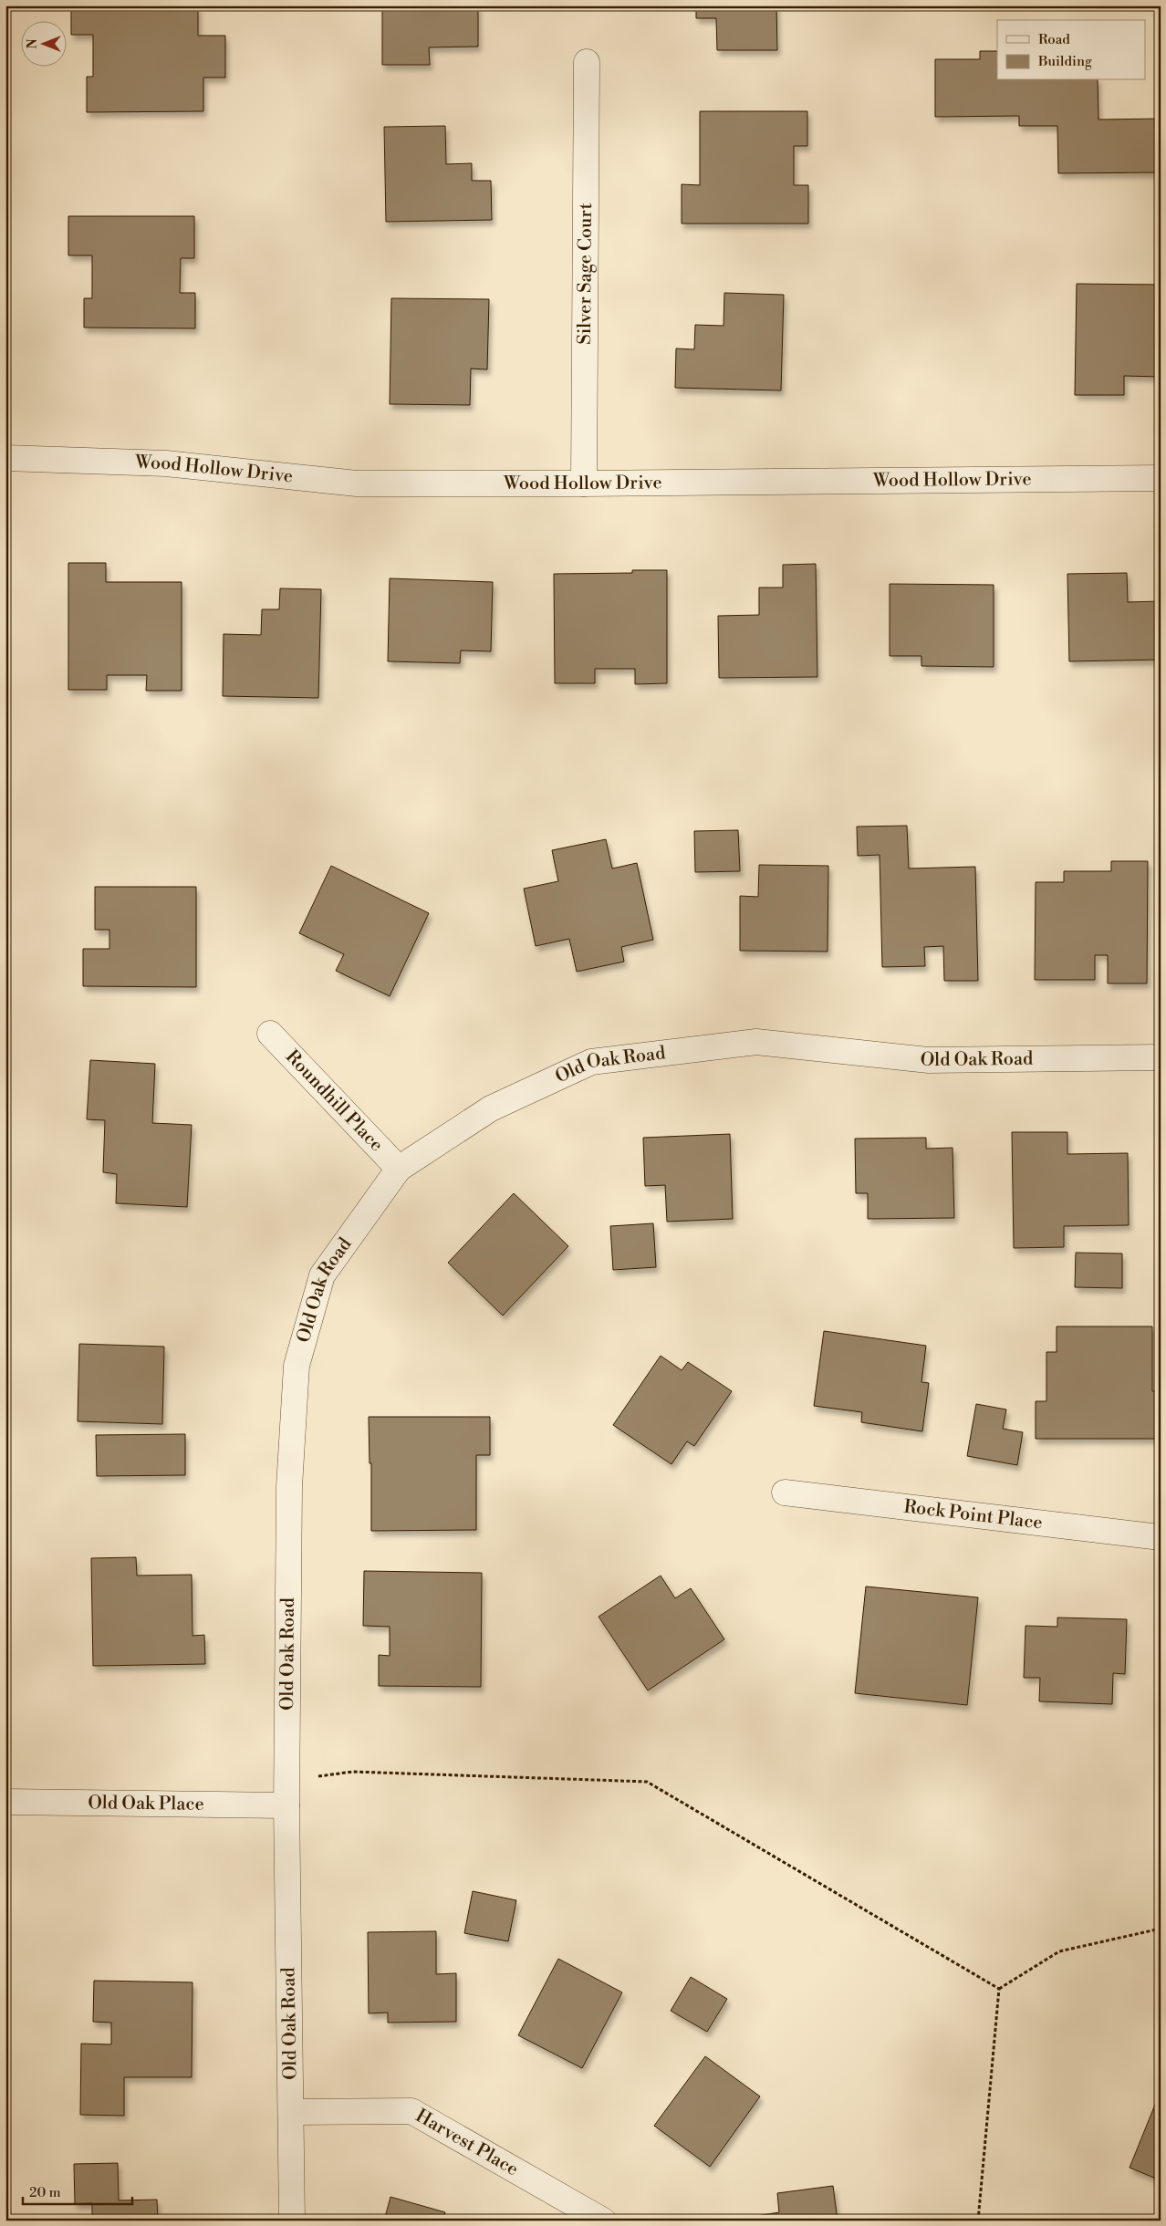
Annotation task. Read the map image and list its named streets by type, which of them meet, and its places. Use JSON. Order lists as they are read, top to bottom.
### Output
{
  "streets": {
    "street": [
      "Silver Sage Court",
      "Wood Hollow Drive",
      "Old Oak Road",
      "Roundhill Place",
      "Rock Point Place",
      "Old Oak Place",
      "Harvest Place"
    ]
  },
  "crossings": [
    ["Silver Sage Court", "Wood Hollow Drive"],
    ["Old Oak Road", "Roundhill Place"],
    ["Old Oak Road", "Old Oak Place"],
    ["Old Oak Road", "Harvest Place"]
  ],
  "legend": ["Road", "Building"],
  "scale_bar": "20 m",
  "north": "left"
}
